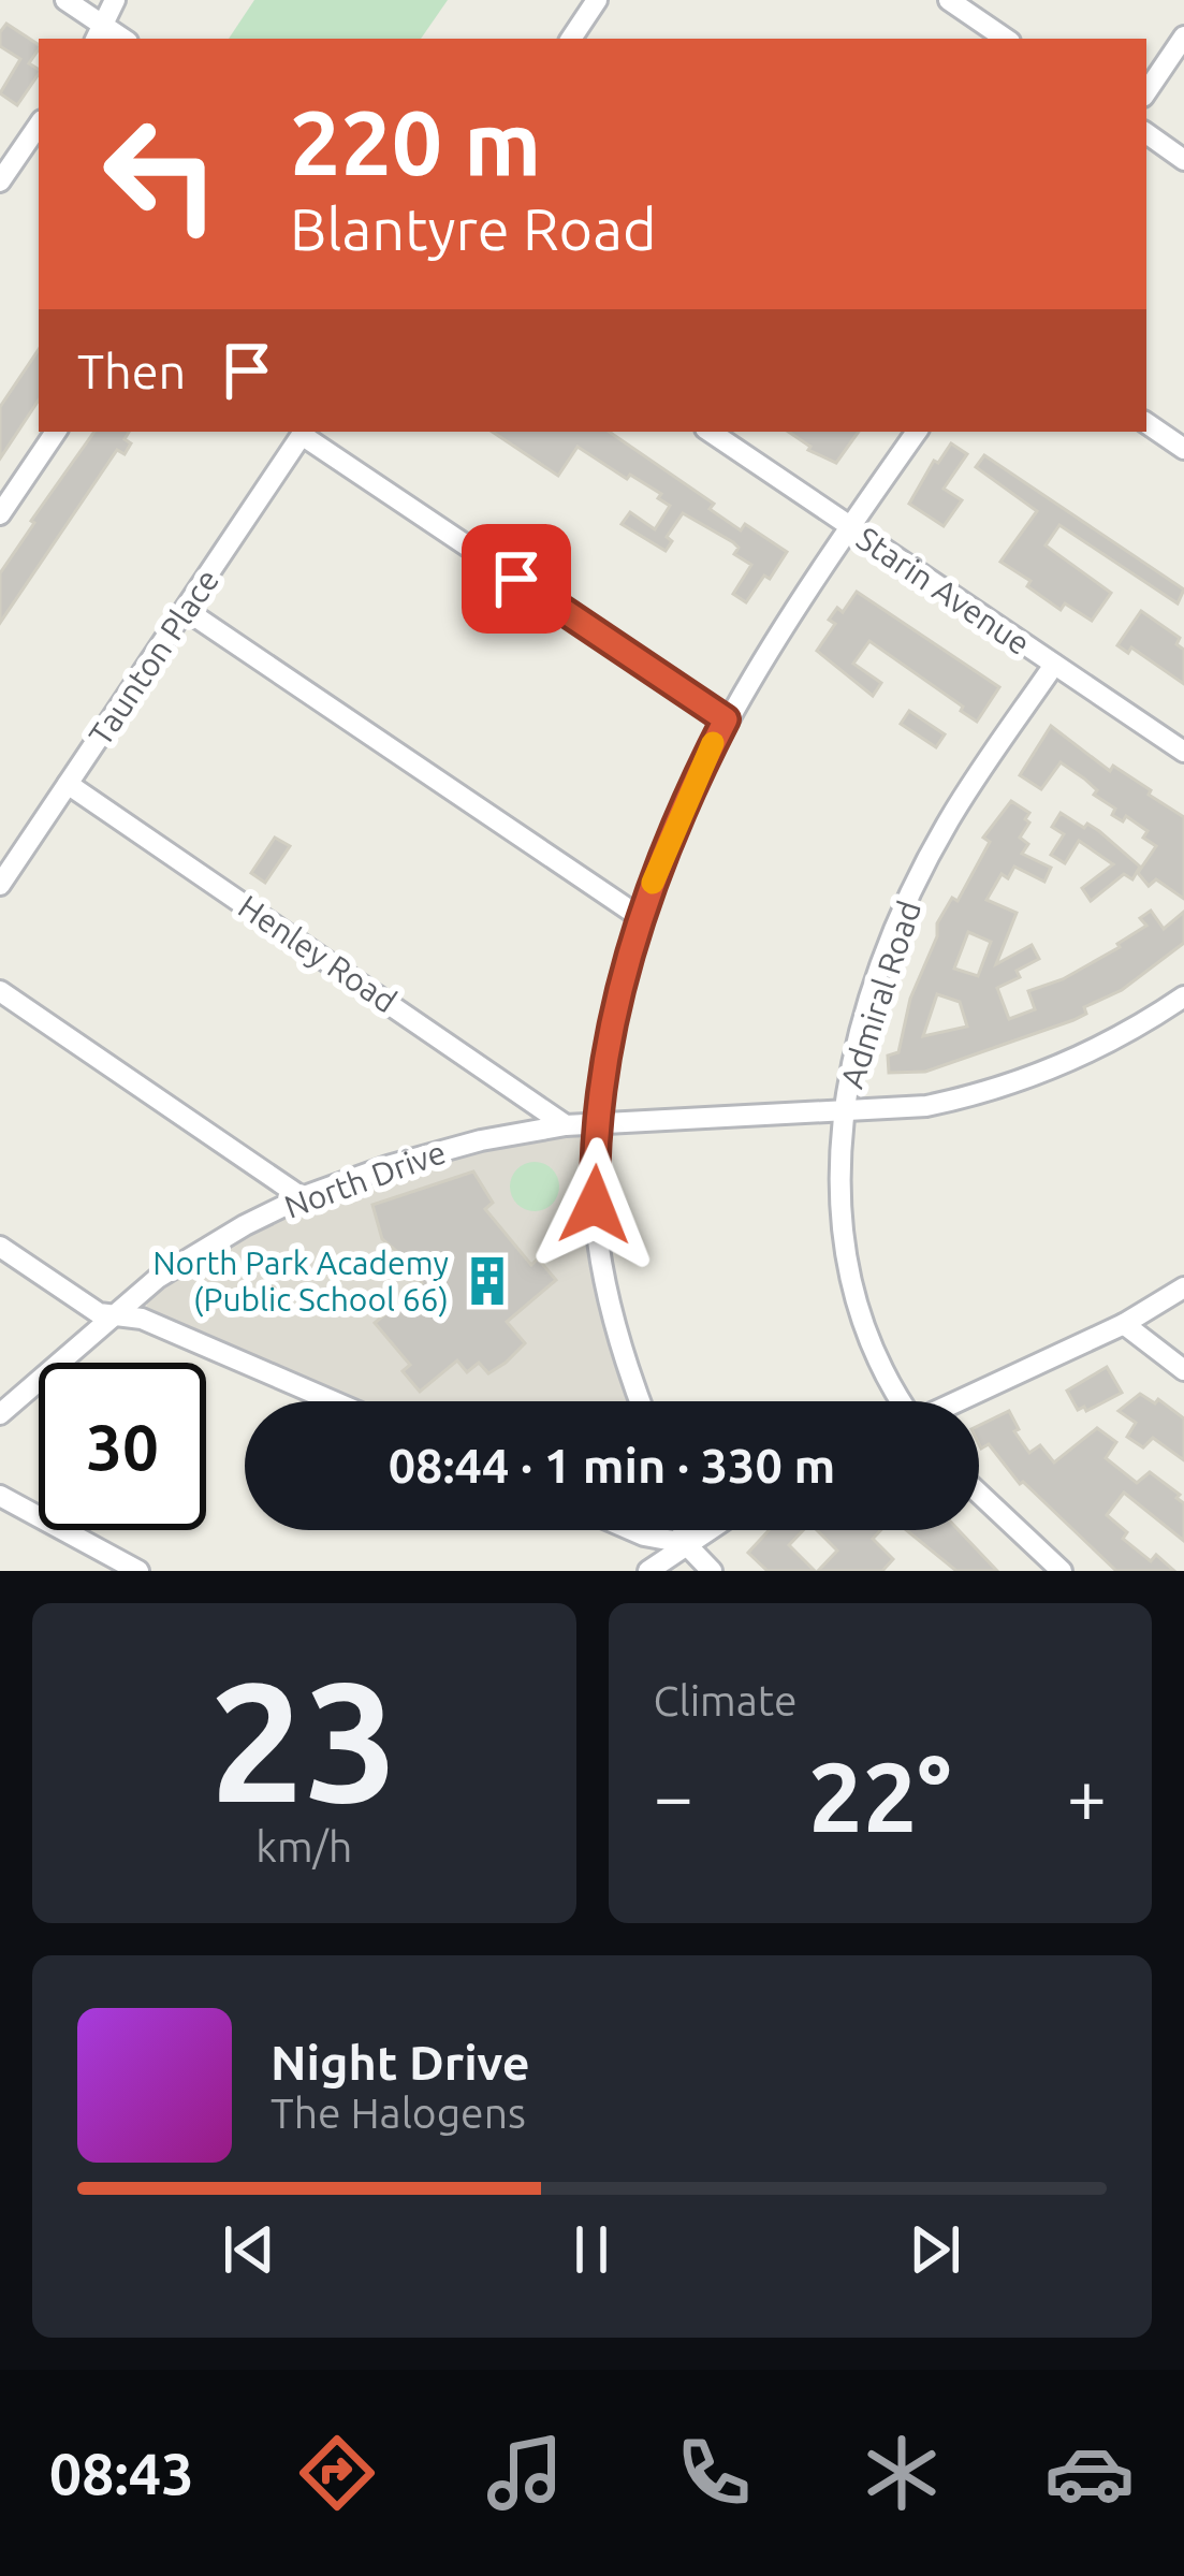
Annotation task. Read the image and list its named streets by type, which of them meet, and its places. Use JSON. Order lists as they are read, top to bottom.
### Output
{
  "streets": {
    "street": [
      "Starin Avenue",
      "Taunton Place",
      "Henley Road",
      "Admiral Road",
      "North Drive"
    ]
  },
  "crossings": [
    ["Starin Avenue", "Admiral Road"],
    ["Taunton Place", "Henley Road"],
    ["Henley Road", "North Drive"]
  ],
  "places": {
    "building": ["North Park Academy (Public School 66)"]
  },
  "page": {
    "turn": ["220 m", "Blantyre Road"],
    "then": "Then",
    "limit": "30",
    "trip": "08:44 · 1 min · 330 m",
    "tile": [
      ["23", "km/h"],
      "Climate"
    ],
    "heat": ["−", "22°", "+"],
    "song": ["Night Drive", "The Halogens"],
    "tabs": "08:43"
  }
}
